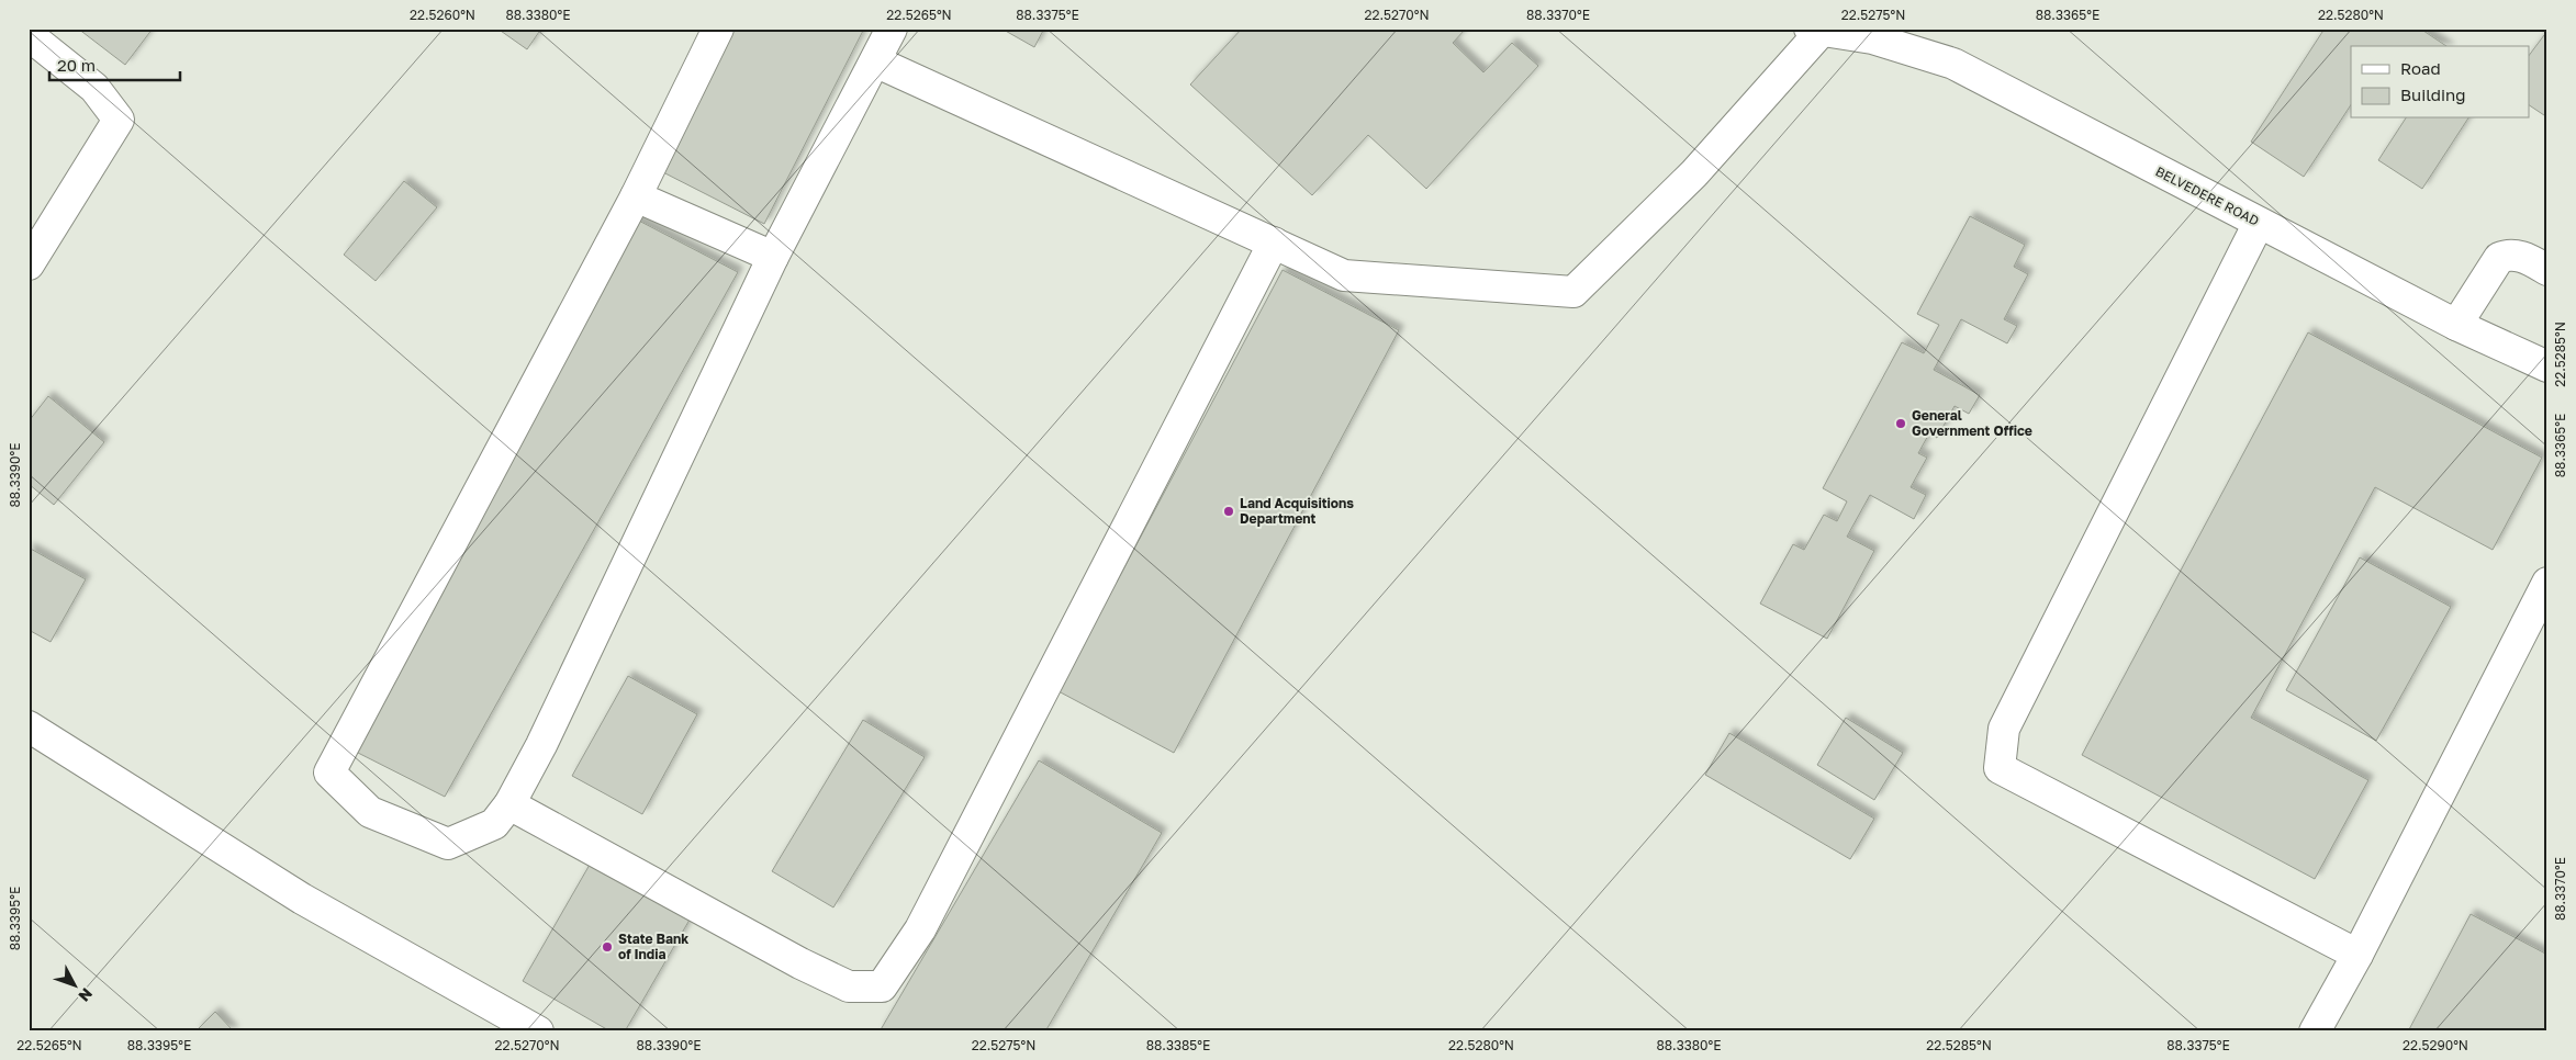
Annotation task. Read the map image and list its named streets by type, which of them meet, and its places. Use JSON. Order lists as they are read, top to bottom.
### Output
{
  "streets": {
    "main road": ["BELVEDERE ROAD"]
  },
  "places": ["General Government Office", "Land Acquisitions Department", "State Bank of India"],
  "legend": ["Road", "Building"],
  "scale_bar": "20 m",
  "north": "bottom right",
  "coordinates": [
    "22.5260°N",
    "88.3380°E",
    "22.5265°N",
    "88.3375°E",
    "22.5270°N",
    "88.3370°E",
    "22.5275°N",
    "88.3365°E",
    "22.5280°N",
    "22.5285°N",
    "88.3390°E",
    "88.3395°E",
    "88.3385°E",
    "22.5290°N"
  ]
}
